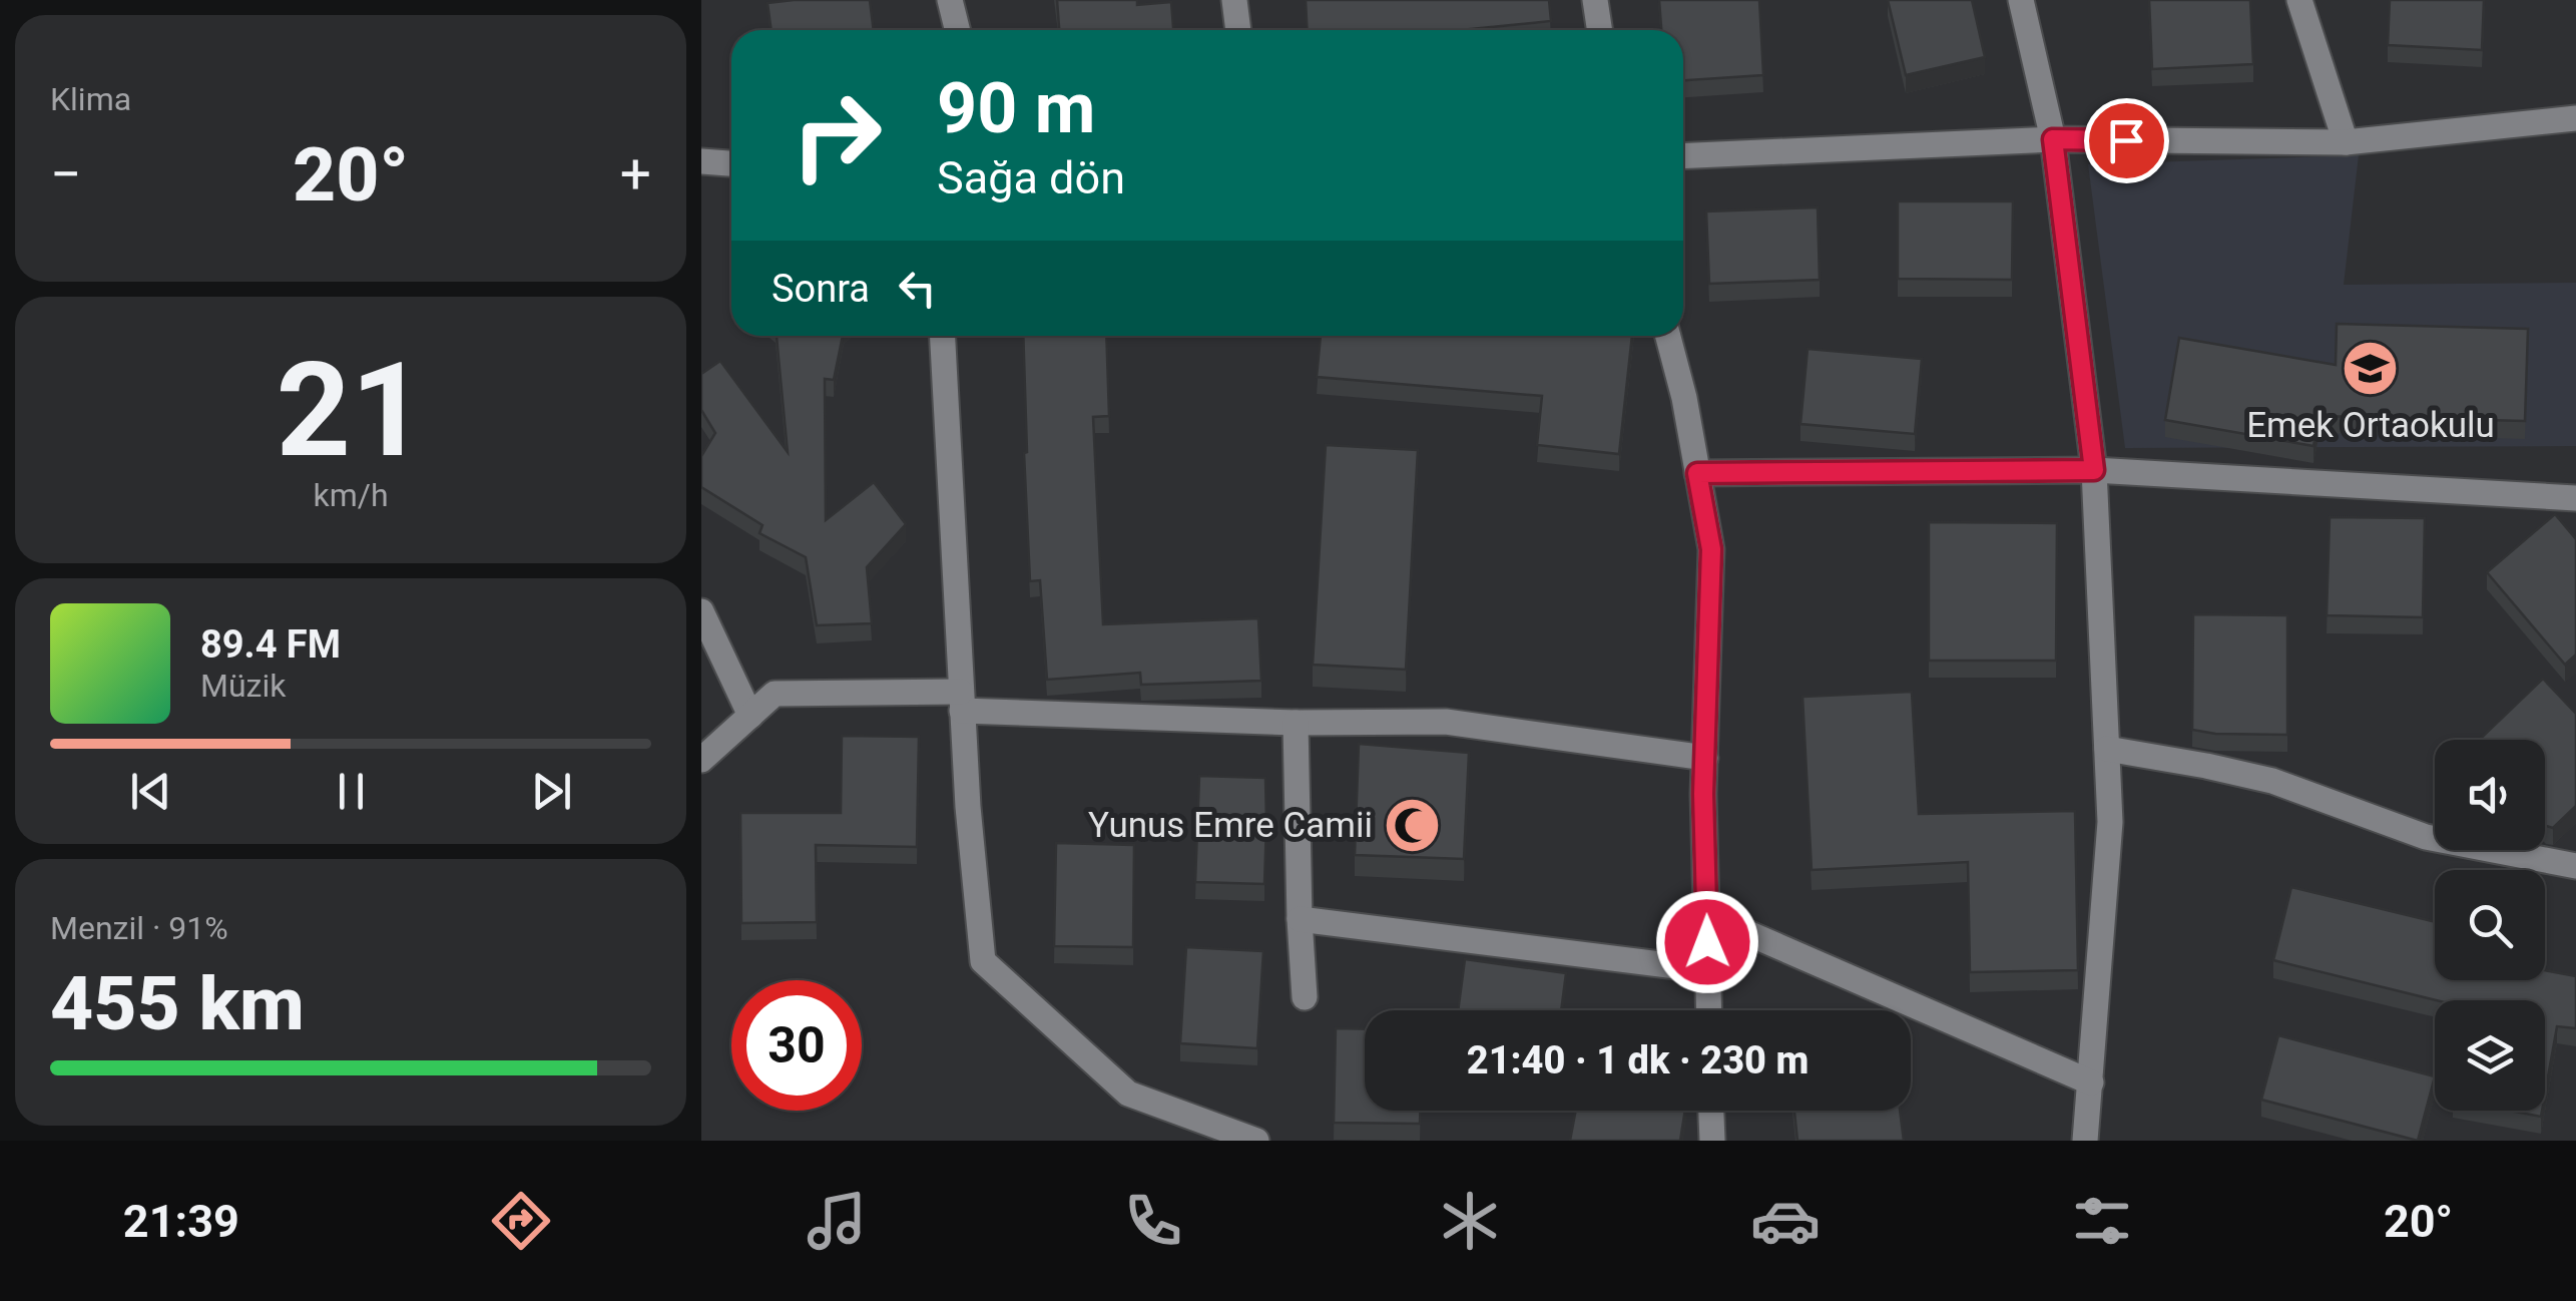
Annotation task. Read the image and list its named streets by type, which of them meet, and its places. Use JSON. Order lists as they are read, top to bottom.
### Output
{
  "places": {
    "school or university": ["Emek Ortaokulu"],
    "mosque": ["Yunus Emre Camii"]
  },
  "page": {
    "tile": [
      "Klima",
      ["21", "km/h"],
      ["Menzil · 91%", "455 km"]
    ],
    "turn": ["90 m", "Sağa dön"],
    "heat": ["−", "20°", "+"],
    "then": "Sonra",
    "song": ["89.4 FM", "Müzik"],
    "limit": "30",
    "trip": "21:40 · 1 dk · 230 m",
    "tabs": ["21:39", "20°"]
  }
}
